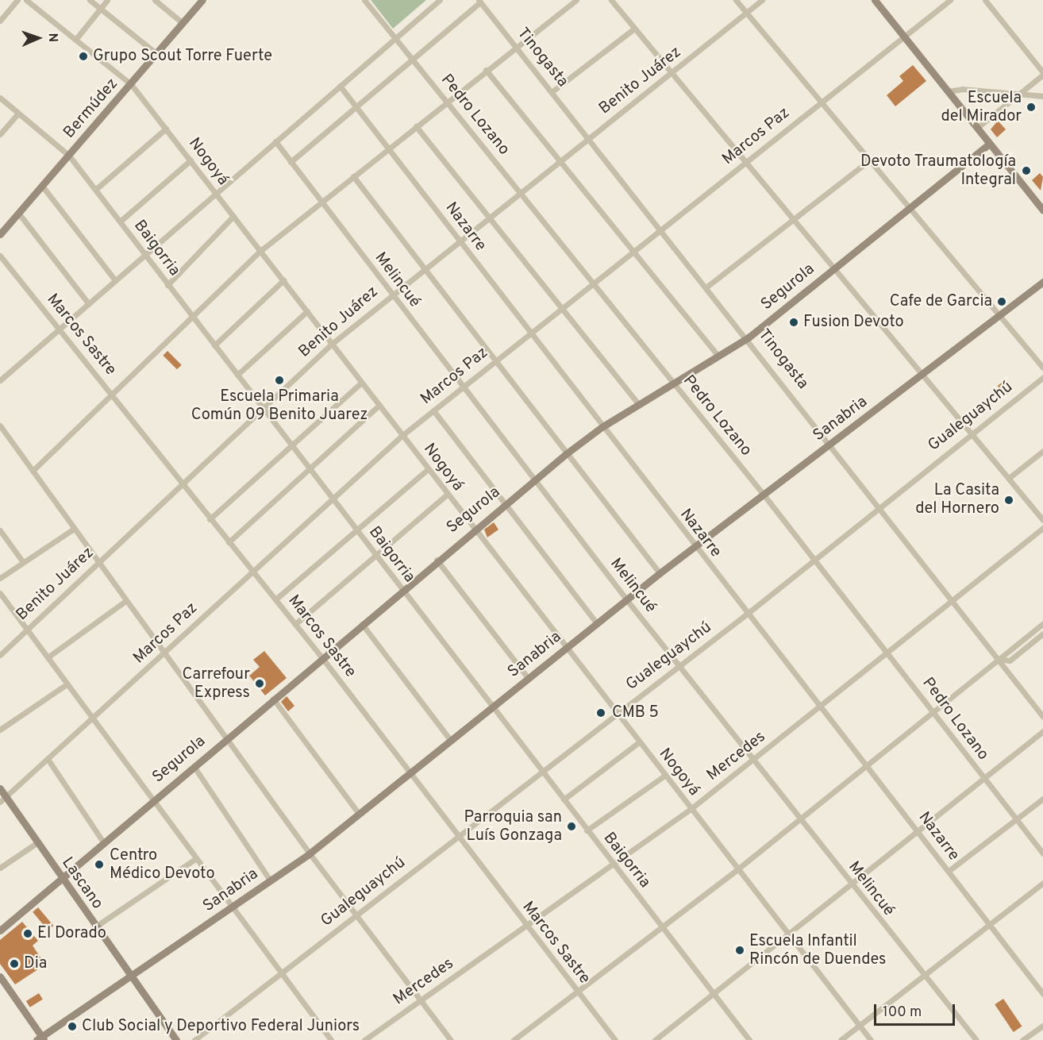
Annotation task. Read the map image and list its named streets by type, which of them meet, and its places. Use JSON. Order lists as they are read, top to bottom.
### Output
{
  "streets": {
    "street": [
      "Tinogasta",
      "Benito Juárez",
      "Bermúdez",
      "Pedro Lozano",
      "Marcos Paz",
      "Nogoyá",
      "Nazarre",
      "Baigorria",
      "Melincué",
      "Segurola",
      "Marcos Sastre",
      "Gualeguaychú",
      "Sanabria",
      "Mercedes",
      "Lascano"
    ]
  },
  "crossings": [
    ["Tinogasta", "Benito Juárez"],
    ["Tinogasta", "Marcos Paz"],
    ["Tinogasta", "Segurola"],
    ["Tinogasta", "Gualeguaychú"],
    ["Tinogasta", "Sanabria"],
    ["Tinogasta", "Mercedes"],
    ["Benito Juárez", "Pedro Lozano"],
    ["Benito Juárez", "Nogoyá"],
    ["Benito Juárez", "Nazarre"],
    ["Benito Juárez", "Baigorria"],
    ["Benito Juárez", "Melincué"],
    ["Benito Juárez", "Marcos Sastre"],
    ["Bermúdez", "Nogoyá"],
    ["Bermúdez", "Baigorria"],
    ["Pedro Lozano", "Marcos Paz"],
    ["Pedro Lozano", "Segurola"],
    ["Pedro Lozano", "Gualeguaychú"],
    ["Pedro Lozano", "Sanabria"],
    ["Pedro Lozano", "Mercedes"],
    ["Marcos Paz", "Nogoyá"],
    ["Marcos Paz", "Nazarre"],
    ["Marcos Paz", "Baigorria"],
    ["Marcos Paz", "Melincué"],
    ["Marcos Paz", "Marcos Sastre"],
    ["Marcos Paz", "Lascano"],
    ["Nogoyá", "Segurola"],
    ["Nogoyá", "Gualeguaychú"],
    ["Nogoyá", "Sanabria"],
    ["Nogoyá", "Mercedes"],
    ["Nazarre", "Segurola"],
    ["Nazarre", "Gualeguaychú"],
    ["Nazarre", "Sanabria"],
    ["Nazarre", "Mercedes"],
    ["Baigorria", "Segurola"],
    ["Baigorria", "Gualeguaychú"],
    ["Baigorria", "Sanabria"],
    ["Baigorria", "Mercedes"],
    ["Melincué", "Segurola"],
    ["Melincué", "Gualeguaychú"],
    ["Melincué", "Sanabria"],
    ["Melincué", "Mercedes"],
    ["Segurola", "Marcos Sastre"],
    ["Segurola", "Lascano"],
    ["Marcos Sastre", "Gualeguaychú"],
    ["Marcos Sastre", "Sanabria"],
    ["Marcos Sastre", "Mercedes"],
    ["Sanabria", "Lascano"]
  ],
  "places": [
    "Grupo Scout Torre Fuerte",
    "Escuela del Mirador",
    "Devoto Traumatología Integral",
    "Cafe de Garcia",
    "Fusion Devoto",
    "Escuela Primaria Común 09 Benito Juarez",
    "La Casita del Hornero",
    "Carrefour Express",
    "CMB 5",
    "Parroquia san Luís Gonzaga",
    "Centro Médico Devoto",
    "El Dorado",
    "Escuela Infantil Rincón de Duendes",
    "Dia",
    "Club Social y Deportivo Federal Juniors"
  ],
  "scale_bar": "100 m",
  "north": "right"
}
